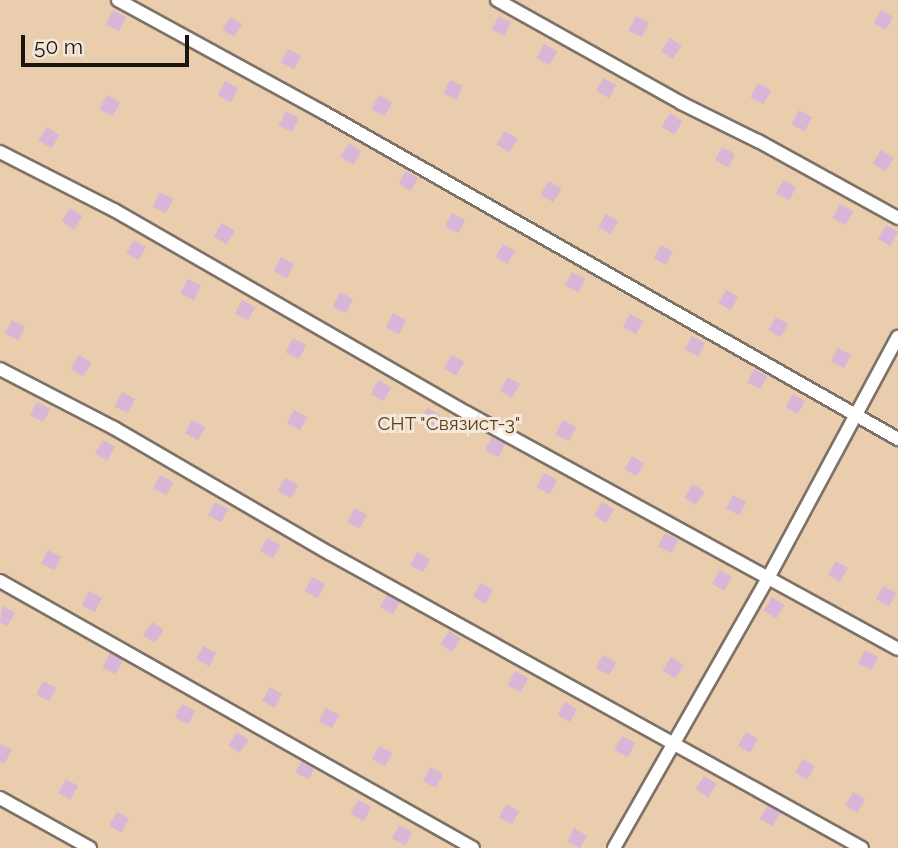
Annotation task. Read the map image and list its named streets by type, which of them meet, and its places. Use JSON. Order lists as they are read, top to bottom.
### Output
{
  "parks": ["СНТ \"Связист-3\""],
  "scale_bar": "50 m"
}
